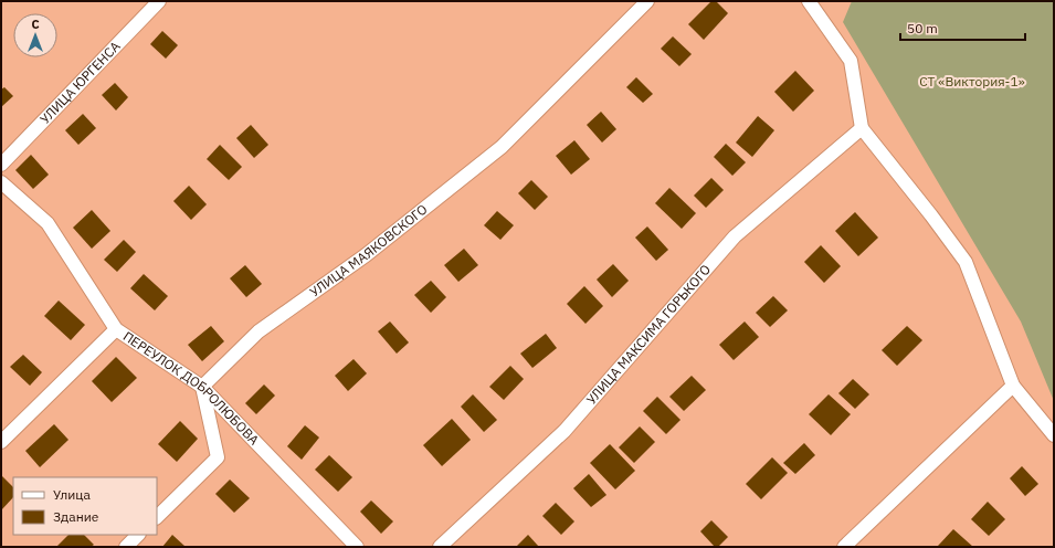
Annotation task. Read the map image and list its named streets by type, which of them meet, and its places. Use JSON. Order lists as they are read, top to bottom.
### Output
{
  "streets": {
    "street": [
      "УЛИЦА ЮРГЕНСА",
      "УЛИЦА МАЯКОВСКОГО",
      "УЛИЦА МАКСИМА ГОРЬКОГО",
      "ПЕРЕУЛОК ДОБРОЛЮБОВА"
    ]
  },
  "crossings": [
    ["УЛИЦА МАЯКОВСКОГО", "ПЕРЕУЛОК ДОБРОЛЮБОВА"]
  ],
  "parks": ["СТ «Виктория-1»"],
  "legend": ["Улица", "Здание"],
  "scale_bar": "50 m",
  "north": "top"
}
